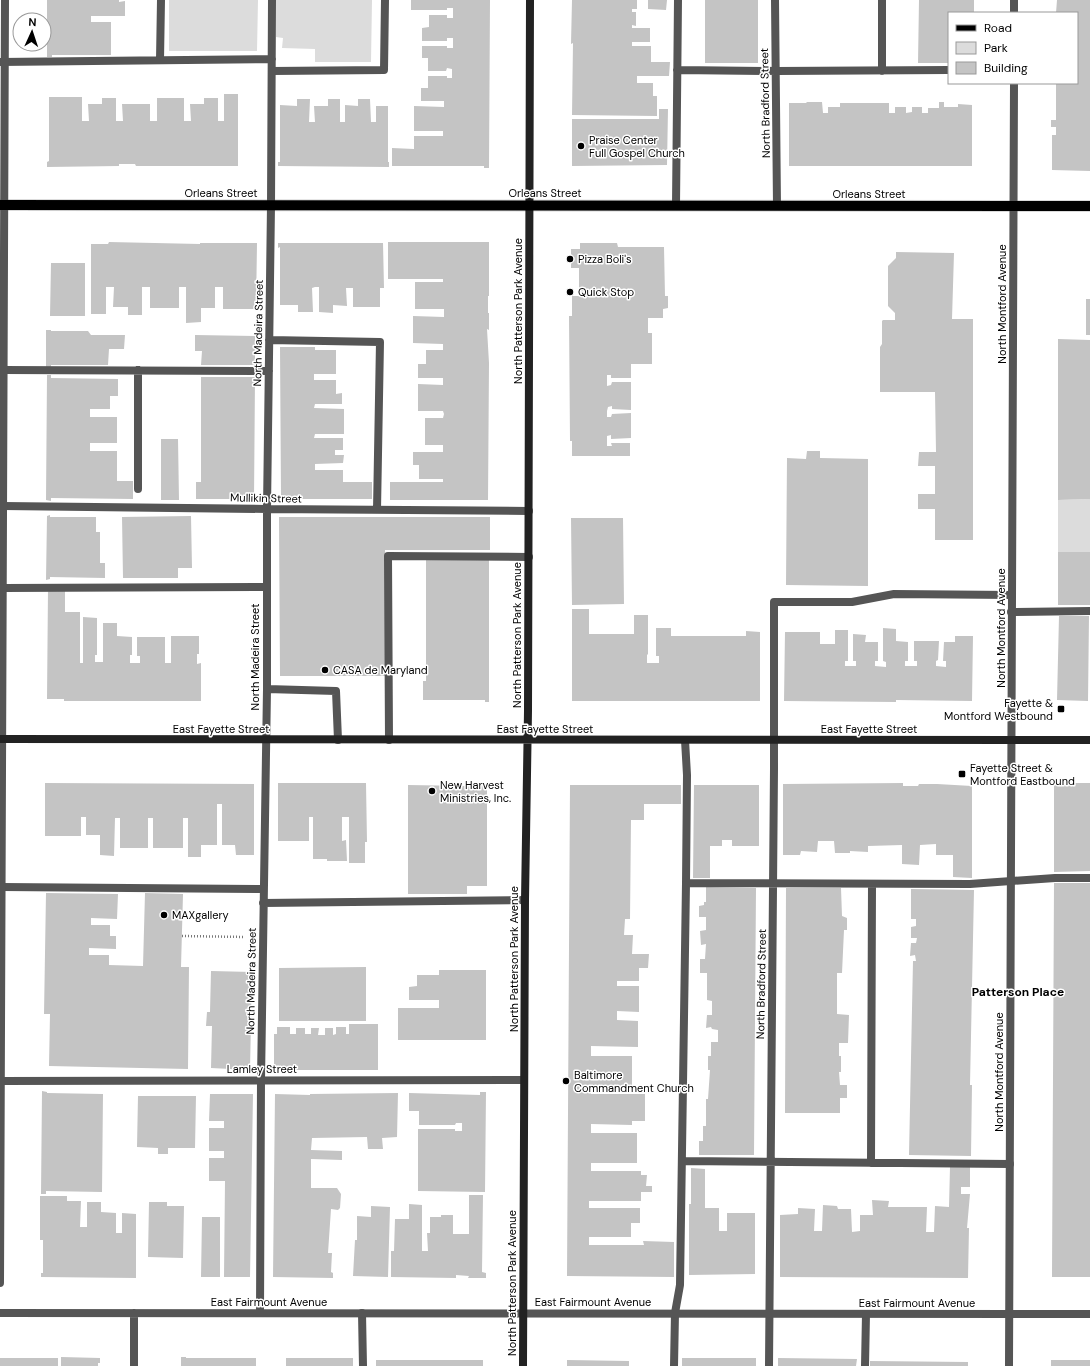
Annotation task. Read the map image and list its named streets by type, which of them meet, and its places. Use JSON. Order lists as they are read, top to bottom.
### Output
{
  "streets": {
    "main road": ["Orleans Street"],
    "street": [
      "North Bradford Street",
      "North Montford Avenue",
      "North Patterson Park Avenue",
      "North Madeira Street",
      "Mullikin Street",
      "East Fayette Street",
      "Lamley Street",
      "East Fairmount Avenue"
    ]
  },
  "crossings": [
    ["North Bradford Street", "Orleans Street"],
    ["North Bradford Street", "North Montford Avenue"],
    ["North Bradford Street", "East Fayette Street"],
    ["North Bradford Street", "East Fairmount Avenue"],
    ["Orleans Street", "North Montford Avenue"],
    ["Orleans Street", "North Patterson Park Avenue"],
    ["Orleans Street", "North Madeira Street"],
    ["North Montford Avenue", "East Fayette Street"],
    ["North Montford Avenue", "East Fairmount Avenue"],
    ["North Patterson Park Avenue", "Mullikin Street"],
    ["North Patterson Park Avenue", "East Fayette Street"],
    ["North Patterson Park Avenue", "Lamley Street"],
    ["North Patterson Park Avenue", "East Fairmount Avenue"],
    ["North Madeira Street", "Mullikin Street"],
    ["North Madeira Street", "East Fayette Street"],
    ["North Madeira Street", "Lamley Street"],
    ["North Madeira Street", "East Fairmount Avenue"]
  ],
  "districts": ["Patterson Place"],
  "places": {
    "other": [
      "Praise Center Full Gospel Church",
      "Pizza Boli's",
      "Quick Stop",
      "CASA de Maryland",
      "New Harvest Ministries, Inc.",
      "MAXgallery",
      "Baltimore Commandment Church"
    ],
    "transit": ["Fayette & Montford Westbound", "Fayette Street & Montford Eastbound"]
  },
  "legend": ["Road", "Park", "Building"],
  "north": "top"
}
